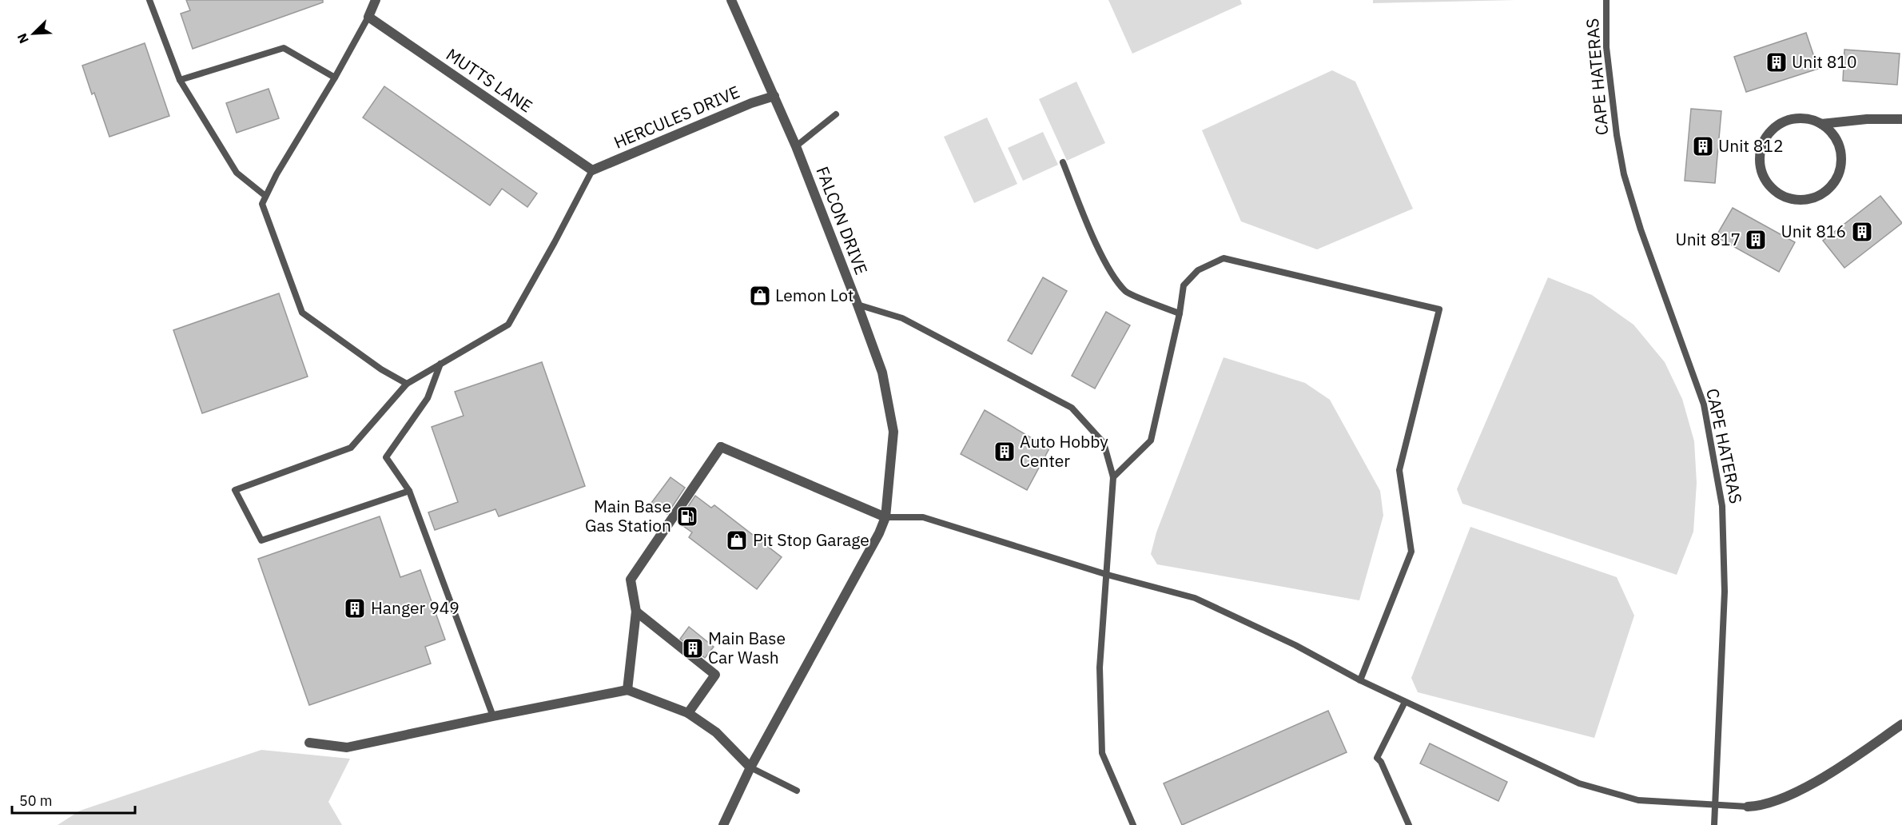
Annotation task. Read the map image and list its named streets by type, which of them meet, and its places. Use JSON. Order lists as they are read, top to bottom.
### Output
{
  "streets": {
    "street": ["MUTTS LANE", "HERCULES DRIVE", "FALCON DRIVE"],
    "lane": ["CAPE HATERAS"]
  },
  "crossings": [
    ["MUTTS LANE", "HERCULES DRIVE"],
    ["HERCULES DRIVE", "FALCON DRIVE"]
  ],
  "places": {
    "building": [
      "Unit 810",
      "Unit 812",
      "Unit 816",
      "Unit 817",
      "Auto Hobby Center",
      "Hanger 949",
      "Main Base Car Wash"
    ],
    "shop": ["Lemon Lot", "Pit Stop Garage"],
    "fuel station": ["Main Base Gas Station"]
  },
  "scale_bar": "50 m",
  "north": "bottom left"
}
